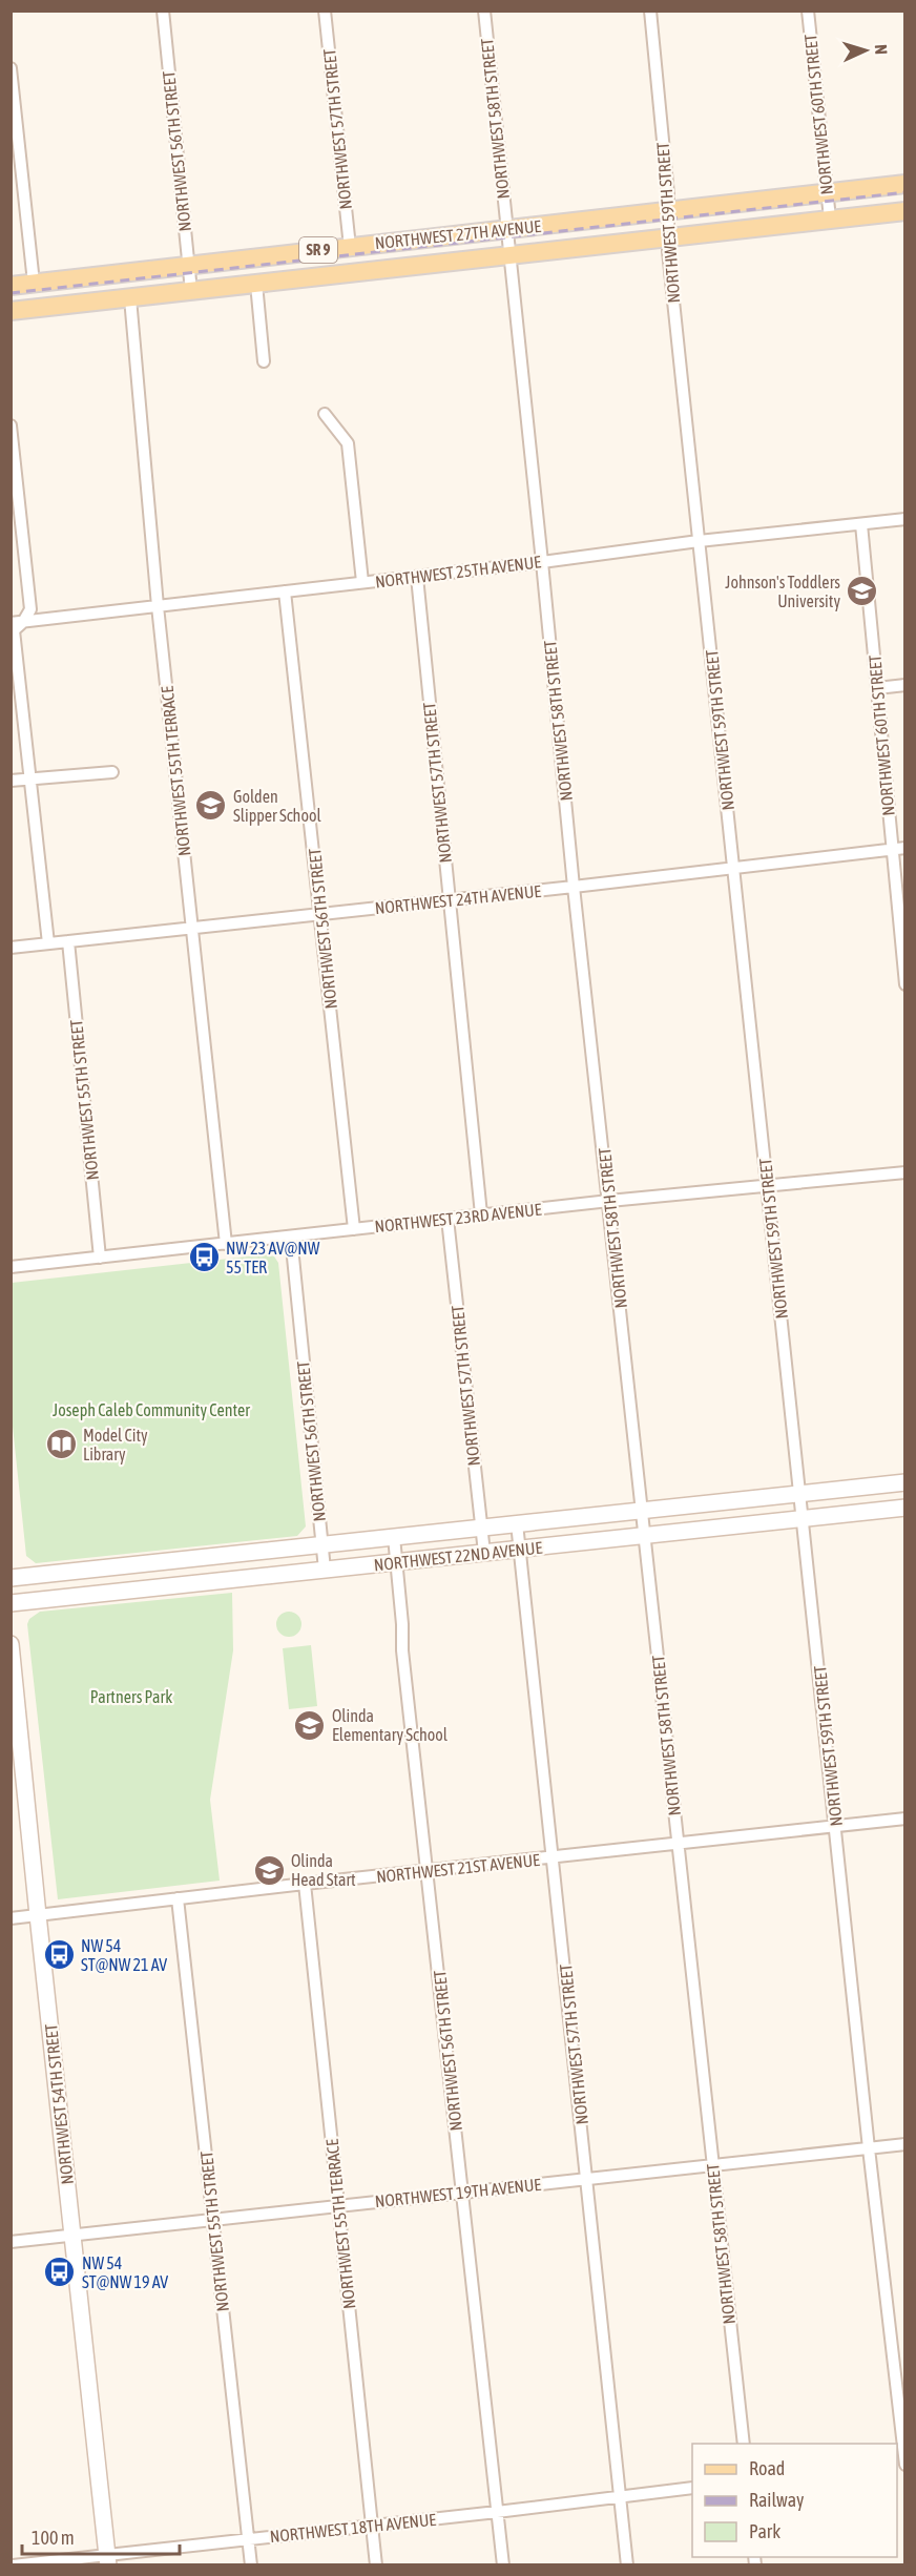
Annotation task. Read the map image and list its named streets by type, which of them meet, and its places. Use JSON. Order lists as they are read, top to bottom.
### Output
{
  "streets": {
    "main road": [
      "NORTHWEST 27TH AVENUE",
      "SR 9",
      "NORTHWEST 22ND AVENUE",
      "NORTHWEST 54TH STREET"
    ],
    "street": [
      "NORTHWEST 60TH STREET",
      "NORTHWEST 58TH STREET",
      "NORTHWEST 57TH STREET",
      "NORTHWEST 56TH STREET",
      "NORTHWEST 59TH STREET",
      "NORTHWEST 25TH AVENUE",
      "NORTHWEST 55TH TERRACE",
      "NORTHWEST 24TH AVENUE",
      "NORTHWEST 55TH STREET",
      "NORTHWEST 23RD AVENUE",
      "NORTHWEST 21ST AVENUE",
      "NORTHWEST 19TH AVENUE",
      "NORTHWEST 18TH AVENUE"
    ]
  },
  "crossings": [
    ["NORTHWEST 60TH STREET", "NORTHWEST 27TH AVENUE"],
    ["NORTHWEST 60TH STREET", "NORTHWEST 25TH AVENUE"],
    ["NORTHWEST 60TH STREET", "NORTHWEST 24TH AVENUE"],
    ["NORTHWEST 58TH STREET", "NORTHWEST 27TH AVENUE"],
    ["NORTHWEST 58TH STREET", "NORTHWEST 25TH AVENUE"],
    ["NORTHWEST 58TH STREET", "NORTHWEST 24TH AVENUE"],
    ["NORTHWEST 58TH STREET", "NORTHWEST 23RD AVENUE"],
    ["NORTHWEST 58TH STREET", "NORTHWEST 22ND AVENUE"],
    ["NORTHWEST 58TH STREET", "NORTHWEST 21ST AVENUE"],
    ["NORTHWEST 58TH STREET", "NORTHWEST 19TH AVENUE"],
    ["NORTHWEST 57TH STREET", "NORTHWEST 27TH AVENUE"],
    ["NORTHWEST 57TH STREET", "NORTHWEST 25TH AVENUE"],
    ["NORTHWEST 57TH STREET", "NORTHWEST 24TH AVENUE"],
    ["NORTHWEST 57TH STREET", "NORTHWEST 23RD AVENUE"],
    ["NORTHWEST 57TH STREET", "NORTHWEST 22ND AVENUE"],
    ["NORTHWEST 57TH STREET", "NORTHWEST 21ST AVENUE"],
    ["NORTHWEST 57TH STREET", "NORTHWEST 19TH AVENUE"],
    ["NORTHWEST 57TH STREET", "NORTHWEST 18TH AVENUE"],
    ["NORTHWEST 56TH STREET", "NORTHWEST 27TH AVENUE"],
    ["NORTHWEST 56TH STREET", "NORTHWEST 25TH AVENUE"],
    ["NORTHWEST 56TH STREET", "NORTHWEST 24TH AVENUE"],
    ["NORTHWEST 56TH STREET", "NORTHWEST 23RD AVENUE"],
    ["NORTHWEST 56TH STREET", "NORTHWEST 22ND AVENUE"],
    ["NORTHWEST 56TH STREET", "NORTHWEST 21ST AVENUE"],
    ["NORTHWEST 56TH STREET", "NORTHWEST 19TH AVENUE"],
    ["NORTHWEST 56TH STREET", "NORTHWEST 18TH AVENUE"],
    ["NORTHWEST 59TH STREET", "NORTHWEST 27TH AVENUE"],
    ["NORTHWEST 59TH STREET", "NORTHWEST 25TH AVENUE"],
    ["NORTHWEST 59TH STREET", "NORTHWEST 24TH AVENUE"],
    ["NORTHWEST 59TH STREET", "NORTHWEST 23RD AVENUE"],
    ["NORTHWEST 59TH STREET", "NORTHWEST 22ND AVENUE"],
    ["NORTHWEST 59TH STREET", "NORTHWEST 21ST AVENUE"],
    ["NORTHWEST 59TH STREET", "NORTHWEST 19TH AVENUE"],
    ["NORTHWEST 27TH AVENUE", "NORTHWEST 55TH TERRACE"],
    ["NORTHWEST 25TH AVENUE", "NORTHWEST 55TH TERRACE"],
    ["NORTHWEST 55TH TERRACE", "NORTHWEST 24TH AVENUE"],
    ["NORTHWEST 55TH TERRACE", "NORTHWEST 23RD AVENUE"],
    ["NORTHWEST 55TH TERRACE", "NORTHWEST 21ST AVENUE"],
    ["NORTHWEST 55TH TERRACE", "NORTHWEST 19TH AVENUE"],
    ["NORTHWEST 55TH TERRACE", "NORTHWEST 18TH AVENUE"],
    ["NORTHWEST 24TH AVENUE", "NORTHWEST 55TH STREET"],
    ["NORTHWEST 55TH STREET", "NORTHWEST 23RD AVENUE"],
    ["NORTHWEST 55TH STREET", "NORTHWEST 21ST AVENUE"],
    ["NORTHWEST 55TH STREET", "NORTHWEST 19TH AVENUE"],
    ["NORTHWEST 55TH STREET", "NORTHWEST 18TH AVENUE"],
    ["NORTHWEST 21ST AVENUE", "NORTHWEST 54TH STREET"],
    ["NORTHWEST 54TH STREET", "NORTHWEST 19TH AVENUE"],
    ["NORTHWEST 54TH STREET", "NORTHWEST 18TH AVENUE"]
  ],
  "parks": ["Joseph Caleb Community Center", "Partners Park"],
  "places": {
    "school or university": [
      "Johnson's Toddlers University",
      "Golden Slipper School",
      "Olinda Elementary School",
      "Olinda Head Start"
    ],
    "bus stop": ["NW 23 AV@NW 55 TER", "NW 54 ST@NW 21 AV", "NW 54 ST@NW 19 AV"],
    "library": ["Model City Library"]
  },
  "legend": ["Road", "Railway", "Park"],
  "scale_bar": "100 m",
  "north": "right"
}
